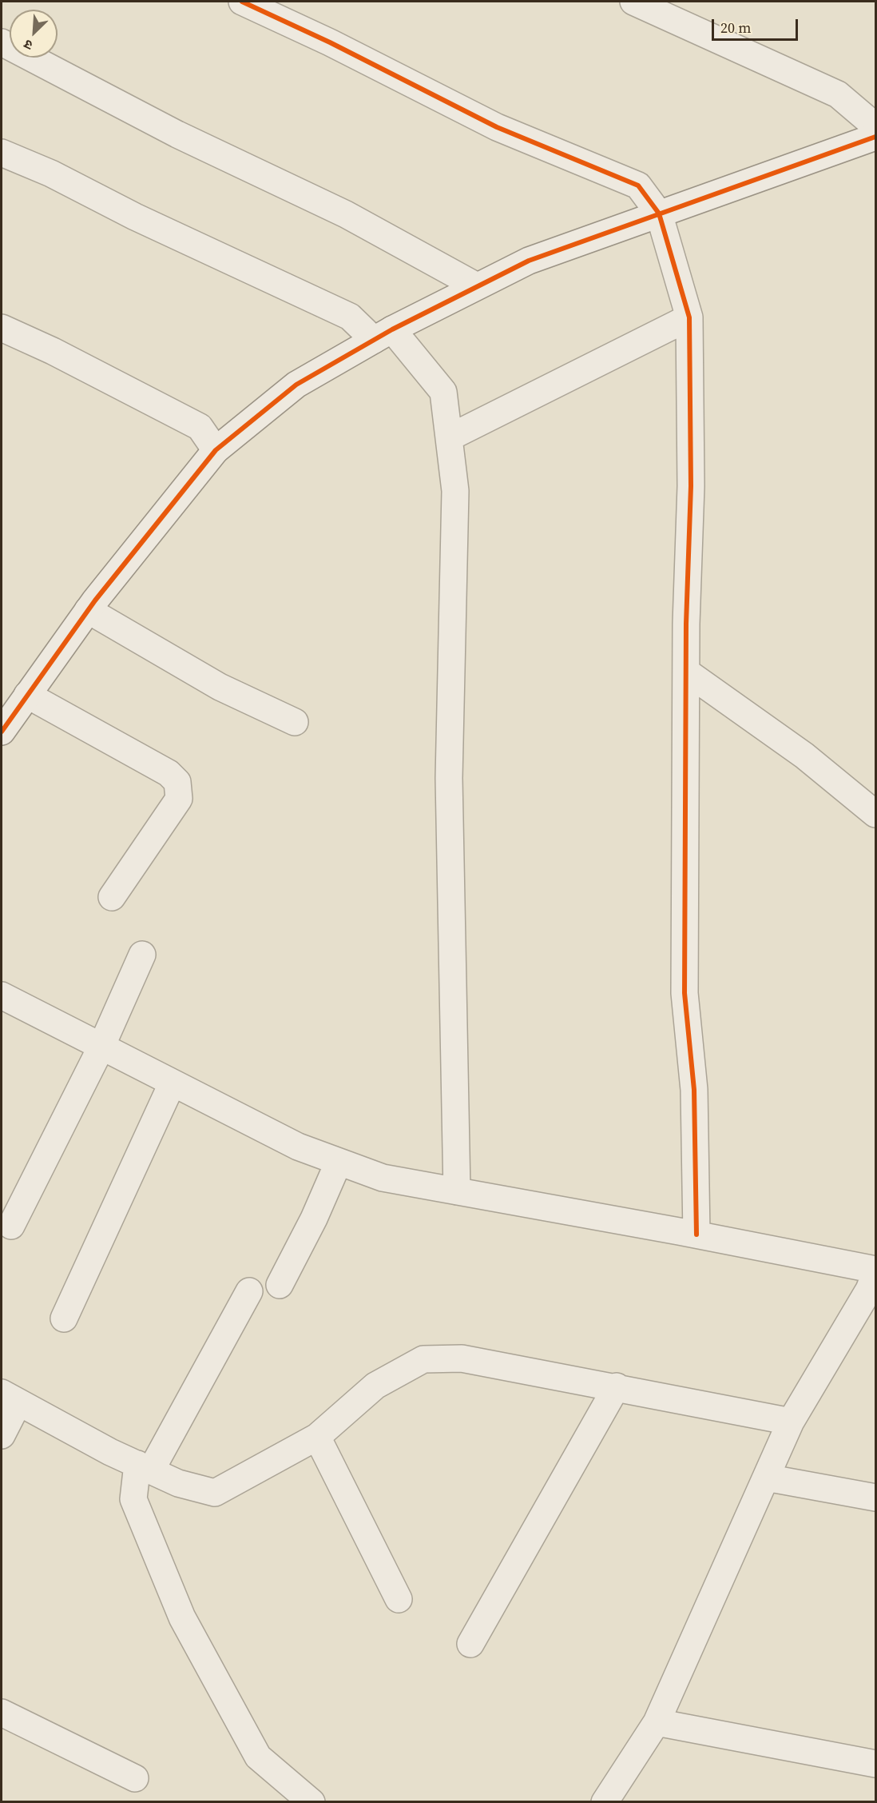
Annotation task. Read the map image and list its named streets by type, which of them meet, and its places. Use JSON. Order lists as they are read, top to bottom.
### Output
{
  "scale_bar": "20 m",
  "north": "bottom left"
}
